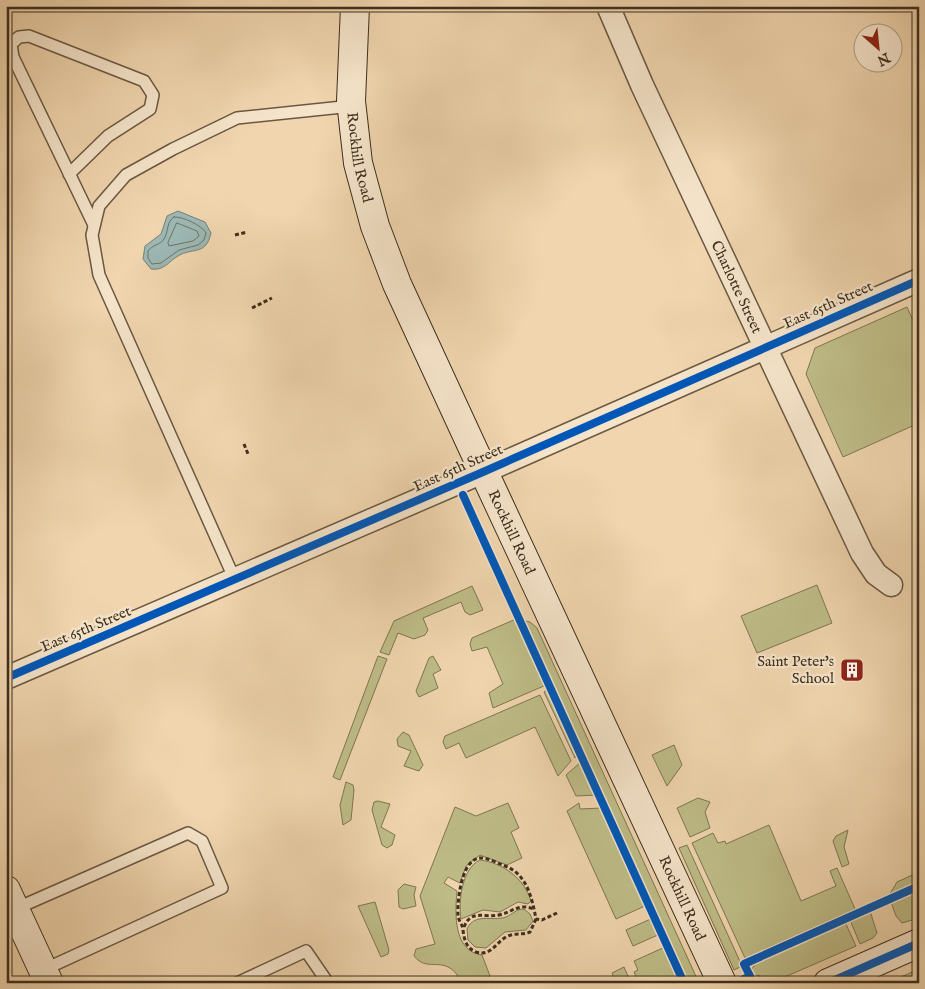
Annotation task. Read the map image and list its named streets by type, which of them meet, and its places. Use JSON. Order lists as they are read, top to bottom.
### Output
{
  "streets": {
    "main road": ["Rockhill Road"],
    "street": ["Charlotte Street", "East 65th Street"]
  },
  "crossings": [
    ["Rockhill Road", "East 65th Street"],
    ["Charlotte Street", "East 65th Street"]
  ],
  "places": {
    "building": ["Saint Peter's School"]
  },
  "north": "bottom right"
}
